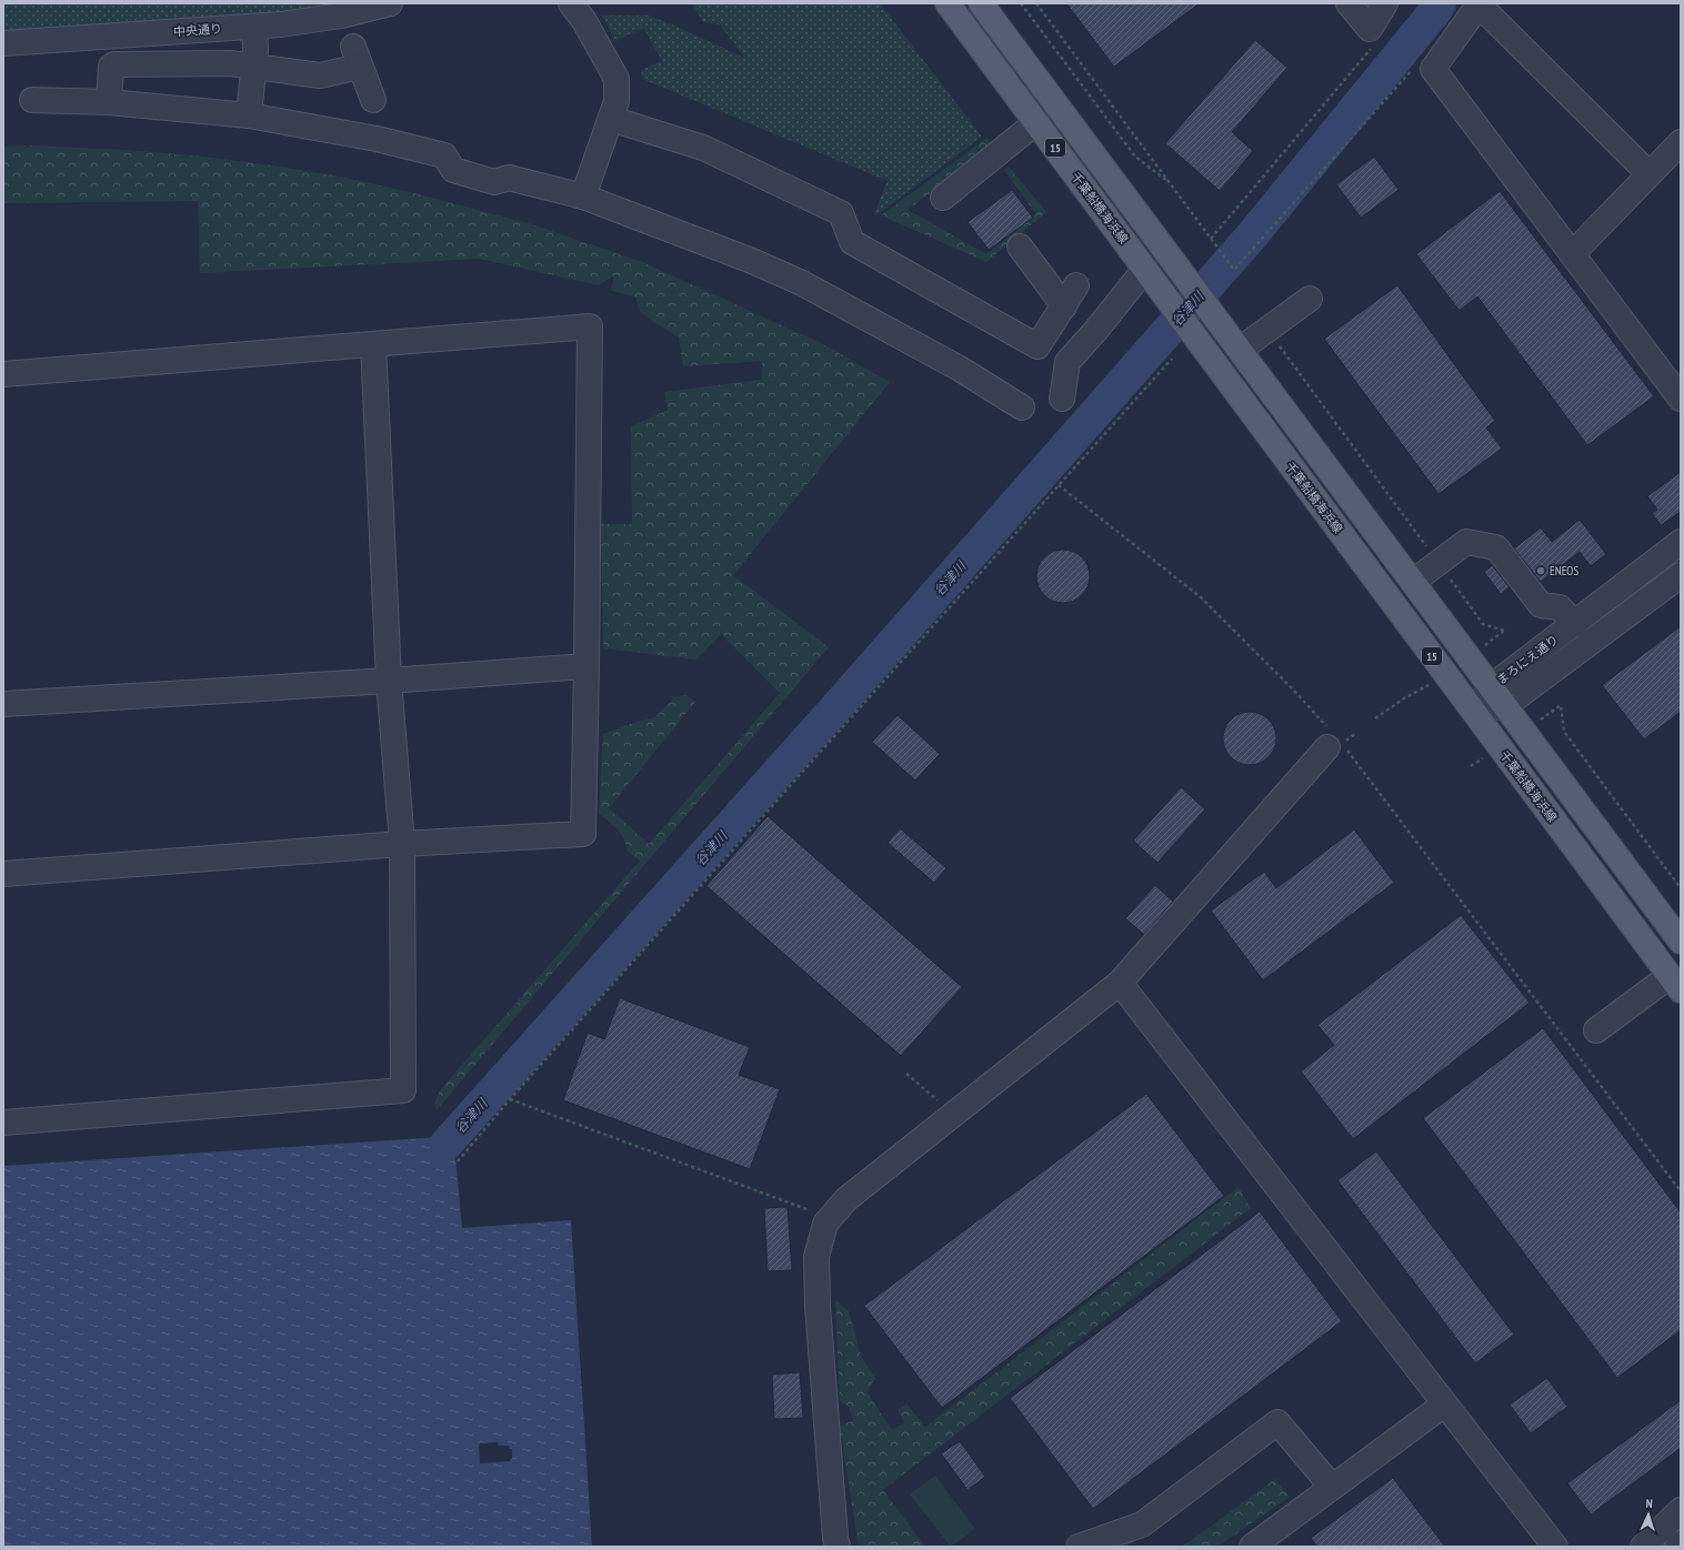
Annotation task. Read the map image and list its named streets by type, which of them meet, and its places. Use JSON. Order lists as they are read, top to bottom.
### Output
{
  "streets": {
    "main road": ["15", "千葉船橋海浜線"],
    "street": ["中央通り", "まろにえ通り"]
  },
  "crossings": [
    ["15", "まろにえ通り"],
    ["千葉船橋海浜線", "まろにえ通り"]
  ],
  "water": ["谷津川"],
  "places": ["ENEOS"],
  "north": "top"
}
